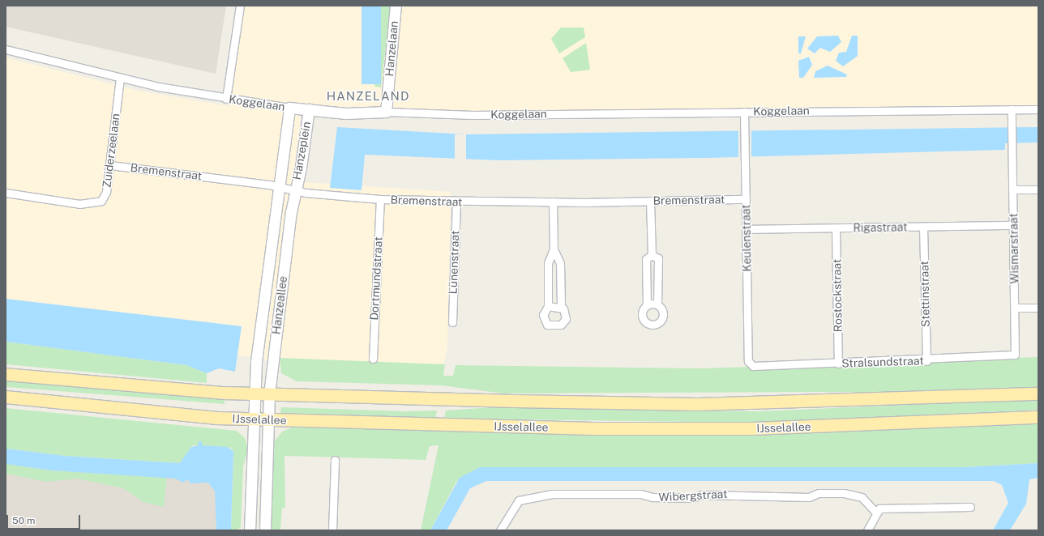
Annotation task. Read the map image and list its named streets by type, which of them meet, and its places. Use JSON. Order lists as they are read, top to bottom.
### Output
{
  "streets": {
    "main road": ["IJsselallee"],
    "street": [
      "Hanzelaan",
      "Koggelaan",
      "Zuiderzeelaan",
      "Hanzeplein",
      "Bremenstraat",
      "Rigastraat",
      "Keulenstraat",
      "Wismarstraat",
      "Lünenstraat",
      "Dortmundstraat",
      "Stettinstraat",
      "Rostockstraat",
      "Hanzeallee",
      "Stralsundstraat",
      "Wibergstraat"
    ]
  },
  "crossings": [
    ["Hanzelaan", "Koggelaan"],
    ["Koggelaan", "Zuiderzeelaan"],
    ["Koggelaan", "Hanzeplein"],
    ["Koggelaan", "Keulenstraat"],
    ["Koggelaan", "Wismarstraat"],
    ["Zuiderzeelaan", "Bremenstraat"],
    ["Hanzeplein", "Bremenstraat"],
    ["Hanzeplein", "Hanzeallee"],
    ["Bremenstraat", "Keulenstraat"],
    ["Bremenstraat", "Lünenstraat"],
    ["Bremenstraat", "Dortmundstraat"],
    ["Bremenstraat", "Hanzeallee"],
    ["Rigastraat", "Keulenstraat"],
    ["Rigastraat", "Wismarstraat"],
    ["Rigastraat", "Stettinstraat"],
    ["Rigastraat", "Rostockstraat"],
    ["Keulenstraat", "Stralsundstraat"],
    ["Wismarstraat", "Stralsundstraat"],
    ["Stettinstraat", "Stralsundstraat"],
    ["Rostockstraat", "Stralsundstraat"],
    ["Hanzeallee", "IJsselallee"]
  ],
  "districts": ["HANZELAND"],
  "scale_bar": "50 m"
}
